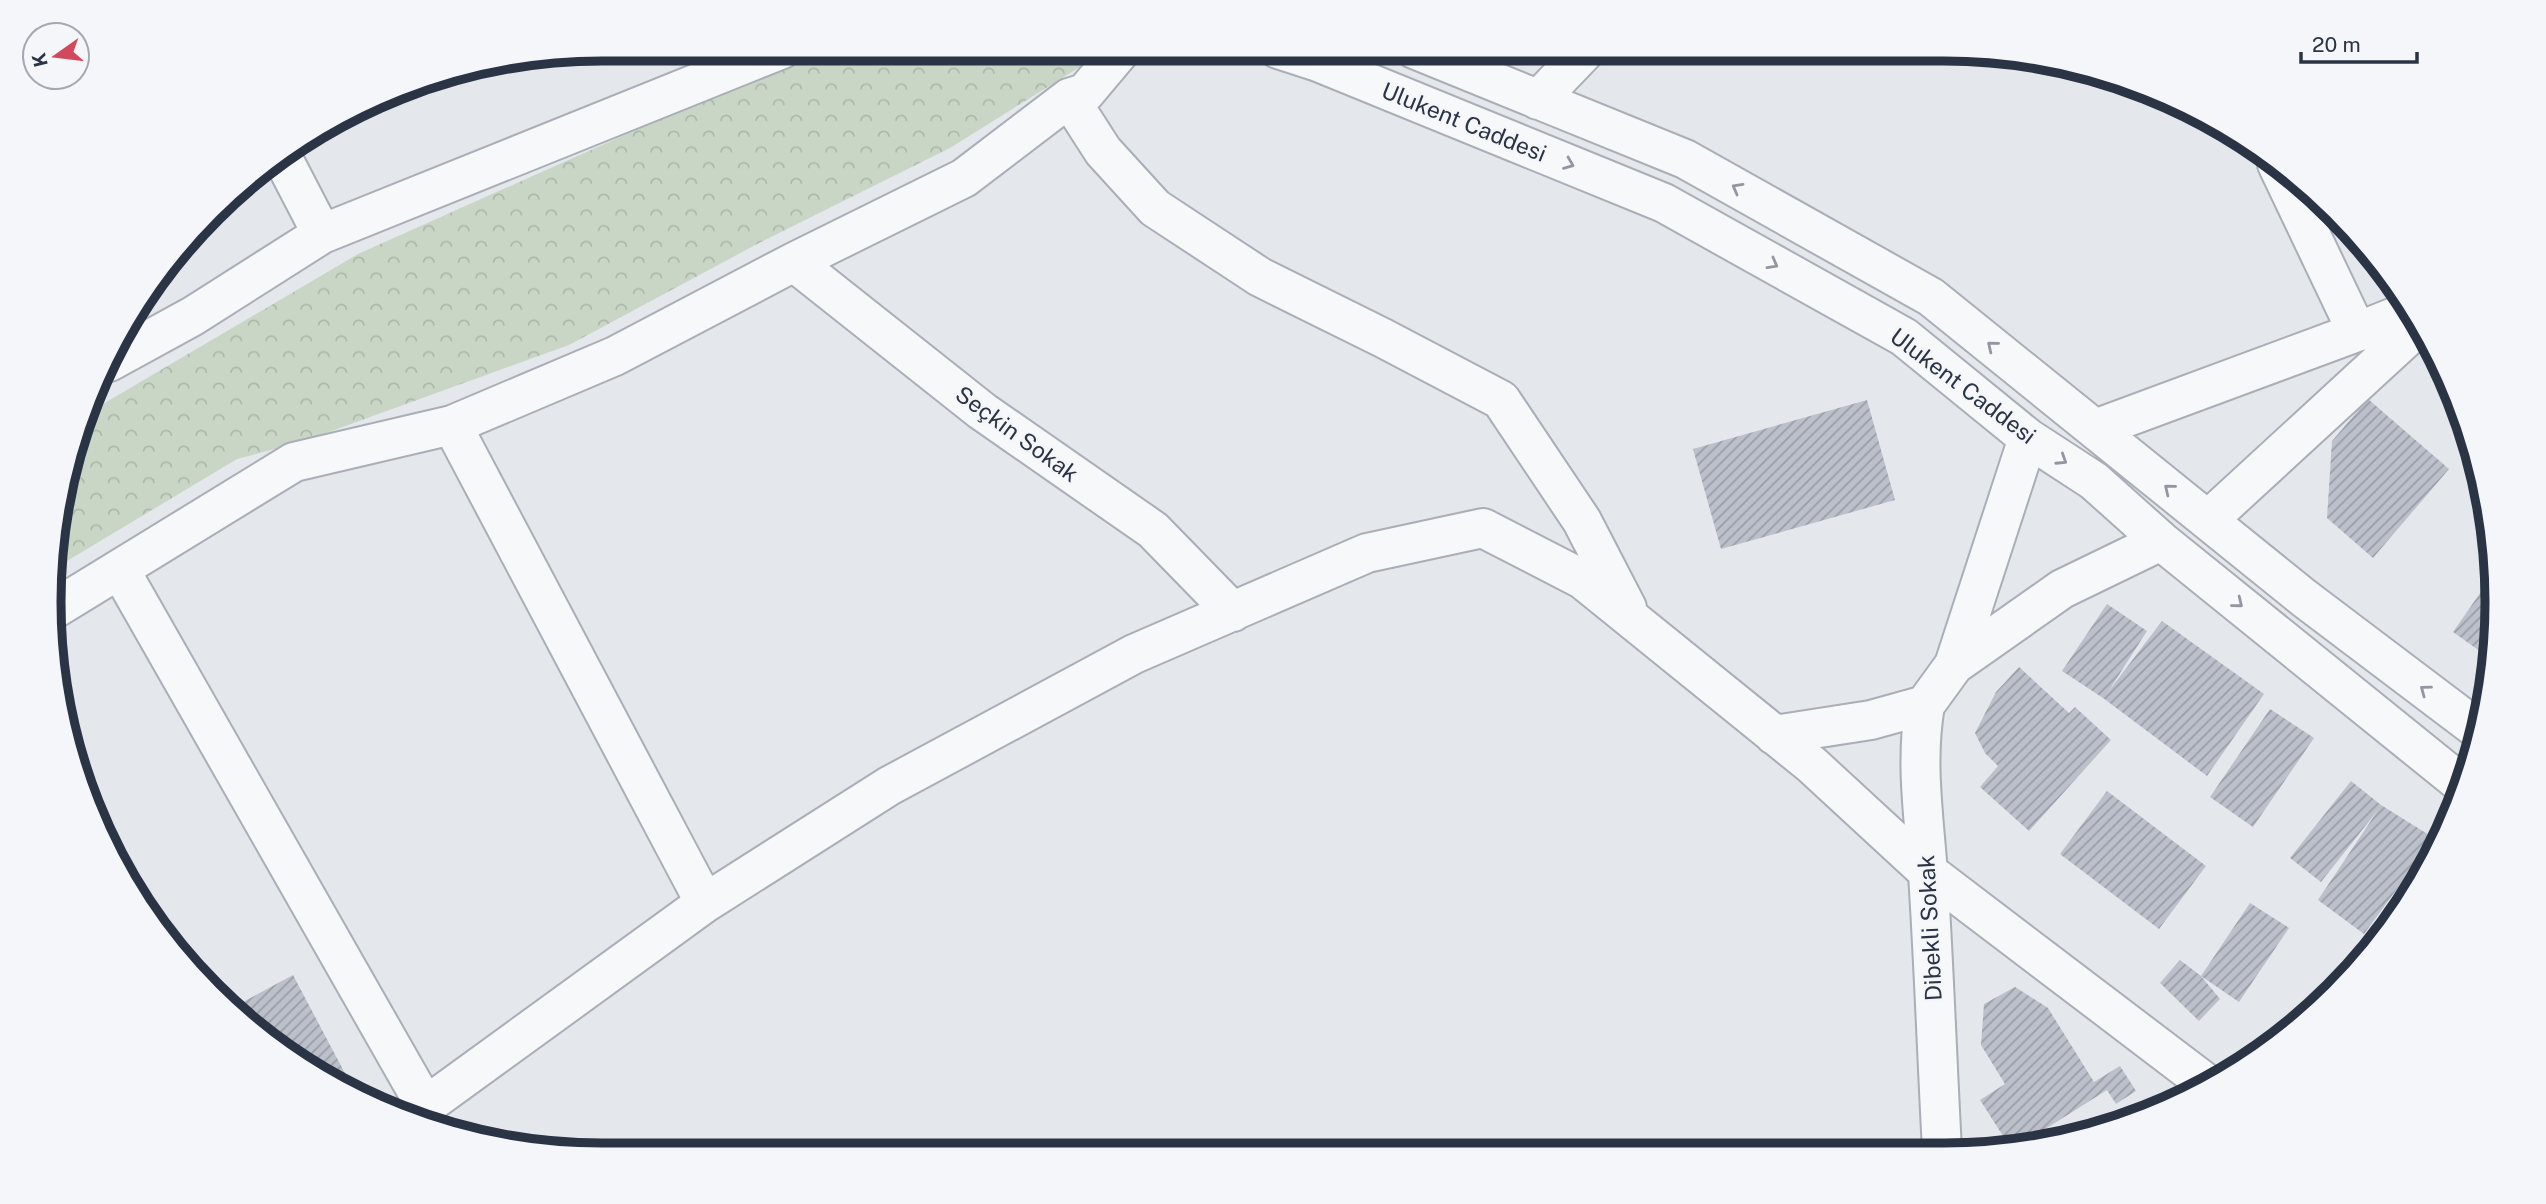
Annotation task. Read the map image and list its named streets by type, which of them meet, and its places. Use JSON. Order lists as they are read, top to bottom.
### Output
{
  "streets": {
    "street": ["Ulukent Caddesi", "Seçkin Sokak", "Dibekli Sokak"]
  },
  "scale_bar": "20 m",
  "north": "left"
}
